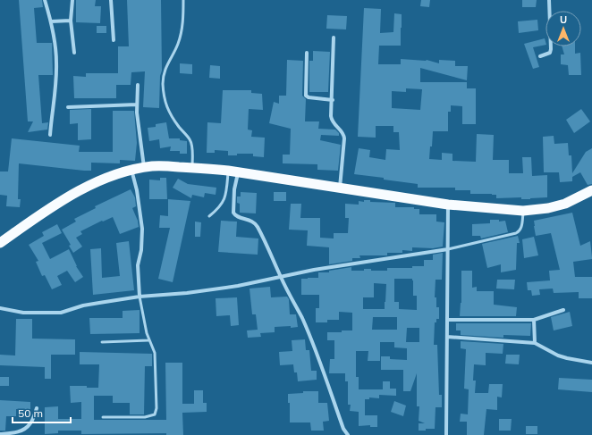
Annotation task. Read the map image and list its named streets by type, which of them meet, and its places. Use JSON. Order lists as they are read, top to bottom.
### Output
{
  "scale_bar": "50 m",
  "north": "top"
}
